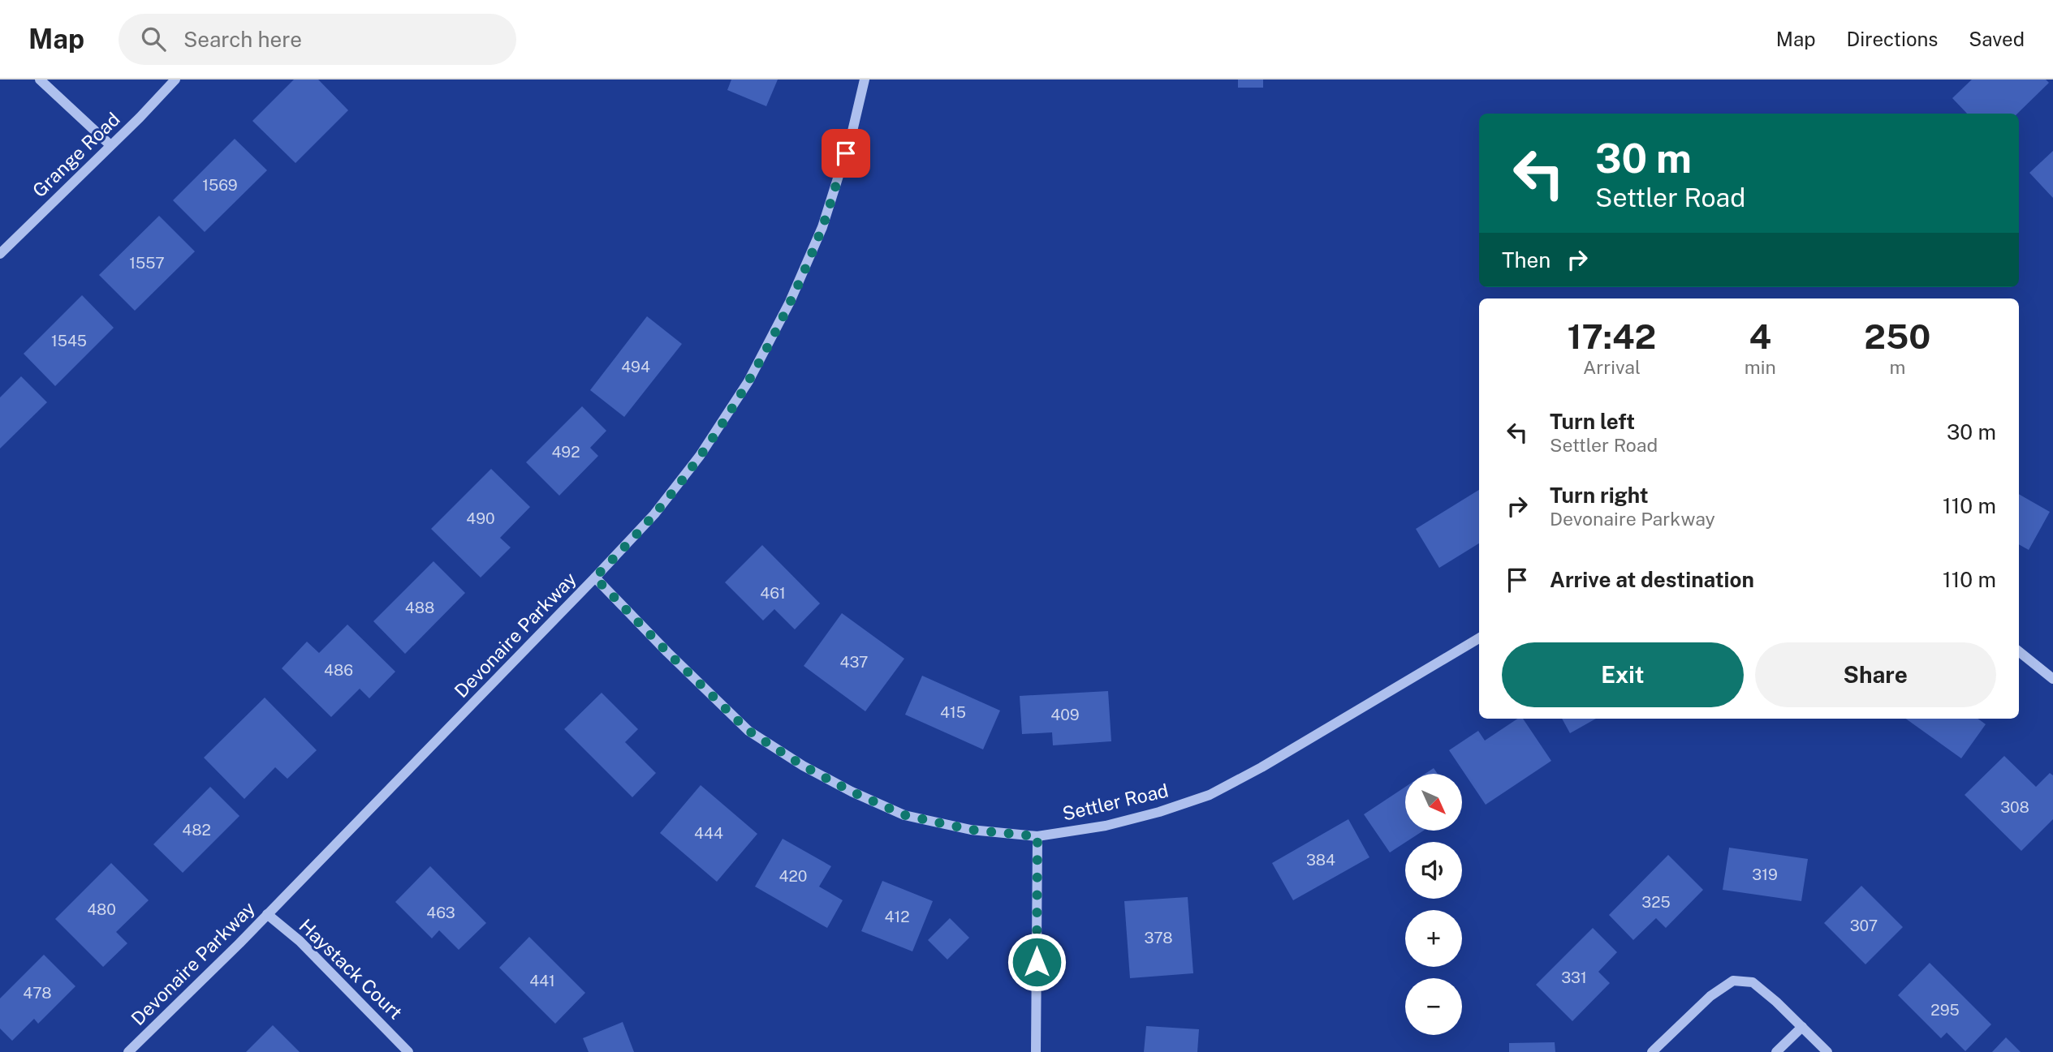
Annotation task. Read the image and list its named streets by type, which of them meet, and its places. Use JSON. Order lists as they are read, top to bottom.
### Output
{
  "streets": {
    "street": [
      "Grange Road",
      "Devonaire Parkway",
      "Settler Road",
      "Haystack Court"
    ]
  },
  "crossings": [
    ["Devonaire Parkway", "Settler Road"],
    ["Devonaire Parkway", "Haystack Court"]
  ],
  "house_numbers": [
    "1569",
    "1557",
    "1545",
    "494",
    "492",
    "490",
    "461",
    "488",
    "437",
    "486",
    "415",
    "409",
    "308",
    "482",
    "444",
    "384",
    "319",
    "420",
    "325",
    "480",
    "463",
    "412",
    "307",
    "378",
    "331",
    "441",
    "478",
    "295"
  ],
  "north": "bottom right",
  "page": {
    "header": "Map",
    "search": "Search here",
    "nav": ["Map", "Directions", "Saved"],
    "turn": ["30 m", "Settler Road"],
    "then": "Then",
    "eta": [
      "17:42",
      "Arrival",
      "4",
      "min",
      "250",
      "m"
    ],
    "list": [
      {
        "name": "Turn left",
        "note": "Settler Road",
        "value": "30 m"
      },
      {
        "name": "Turn right",
        "note": "Devonaire Parkway",
        "value": "110 m"
      },
      {
        "name": "Arrive at destination",
        "value": "110 m"
      }
    ],
    "buttons": ["Exit", "Share"],
    "map_buttons": ["+", "−"]
  }
}
